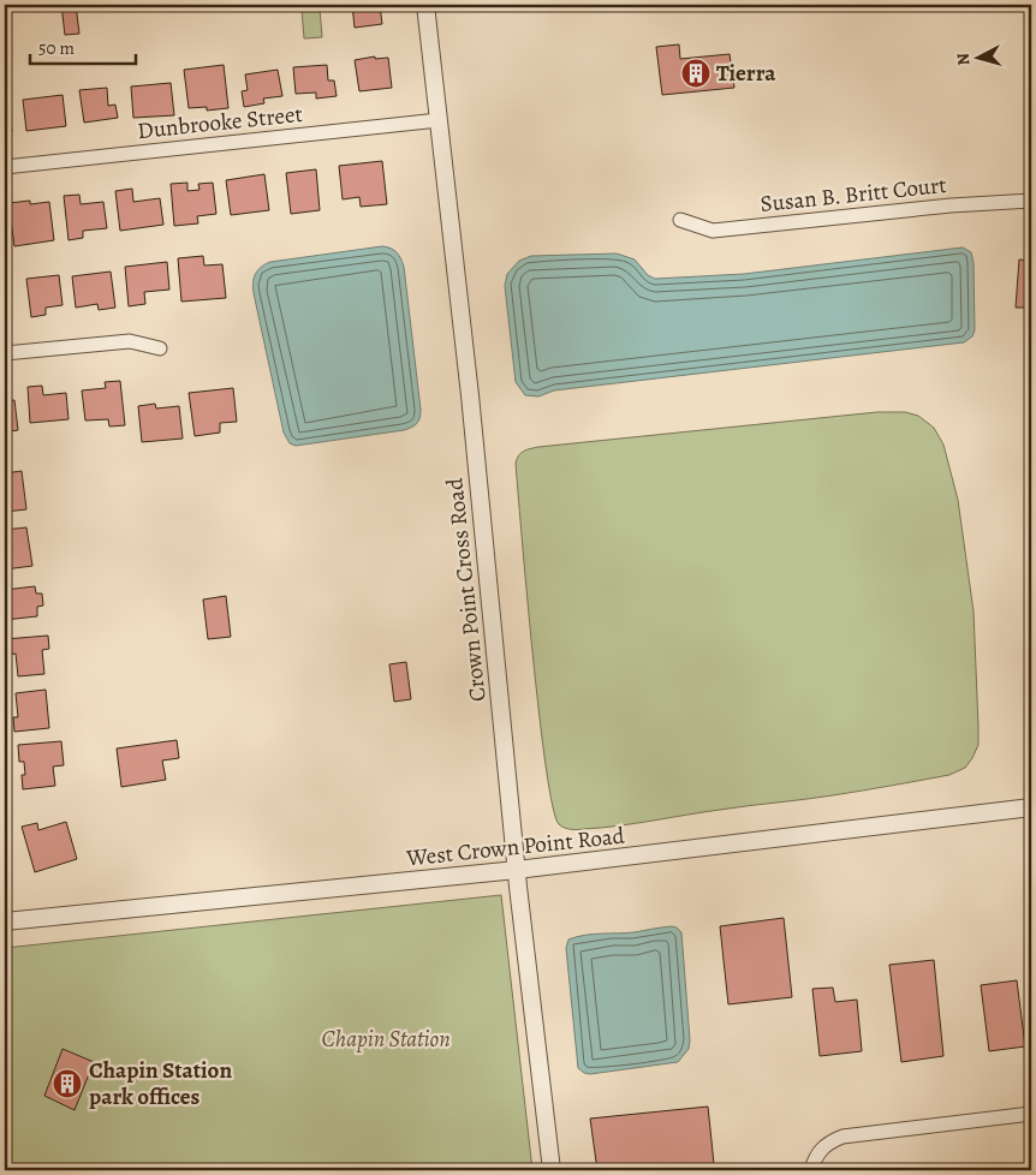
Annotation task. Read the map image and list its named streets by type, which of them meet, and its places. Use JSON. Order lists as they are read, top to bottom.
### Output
{
  "streets": {
    "street": [
      "Dunbrooke Street",
      "Susan B. Britt Court",
      "Crown Point Cross Road",
      "West Crown Point Road"
    ]
  },
  "crossings": [
    ["Dunbrooke Street", "Crown Point Cross Road"],
    ["Crown Point Cross Road", "West Crown Point Road"]
  ],
  "parks": ["Chapin Station"],
  "places": {
    "building": ["Tierra", "Chapin Station park offices"]
  },
  "scale_bar": "50 m",
  "north": "left"
}
